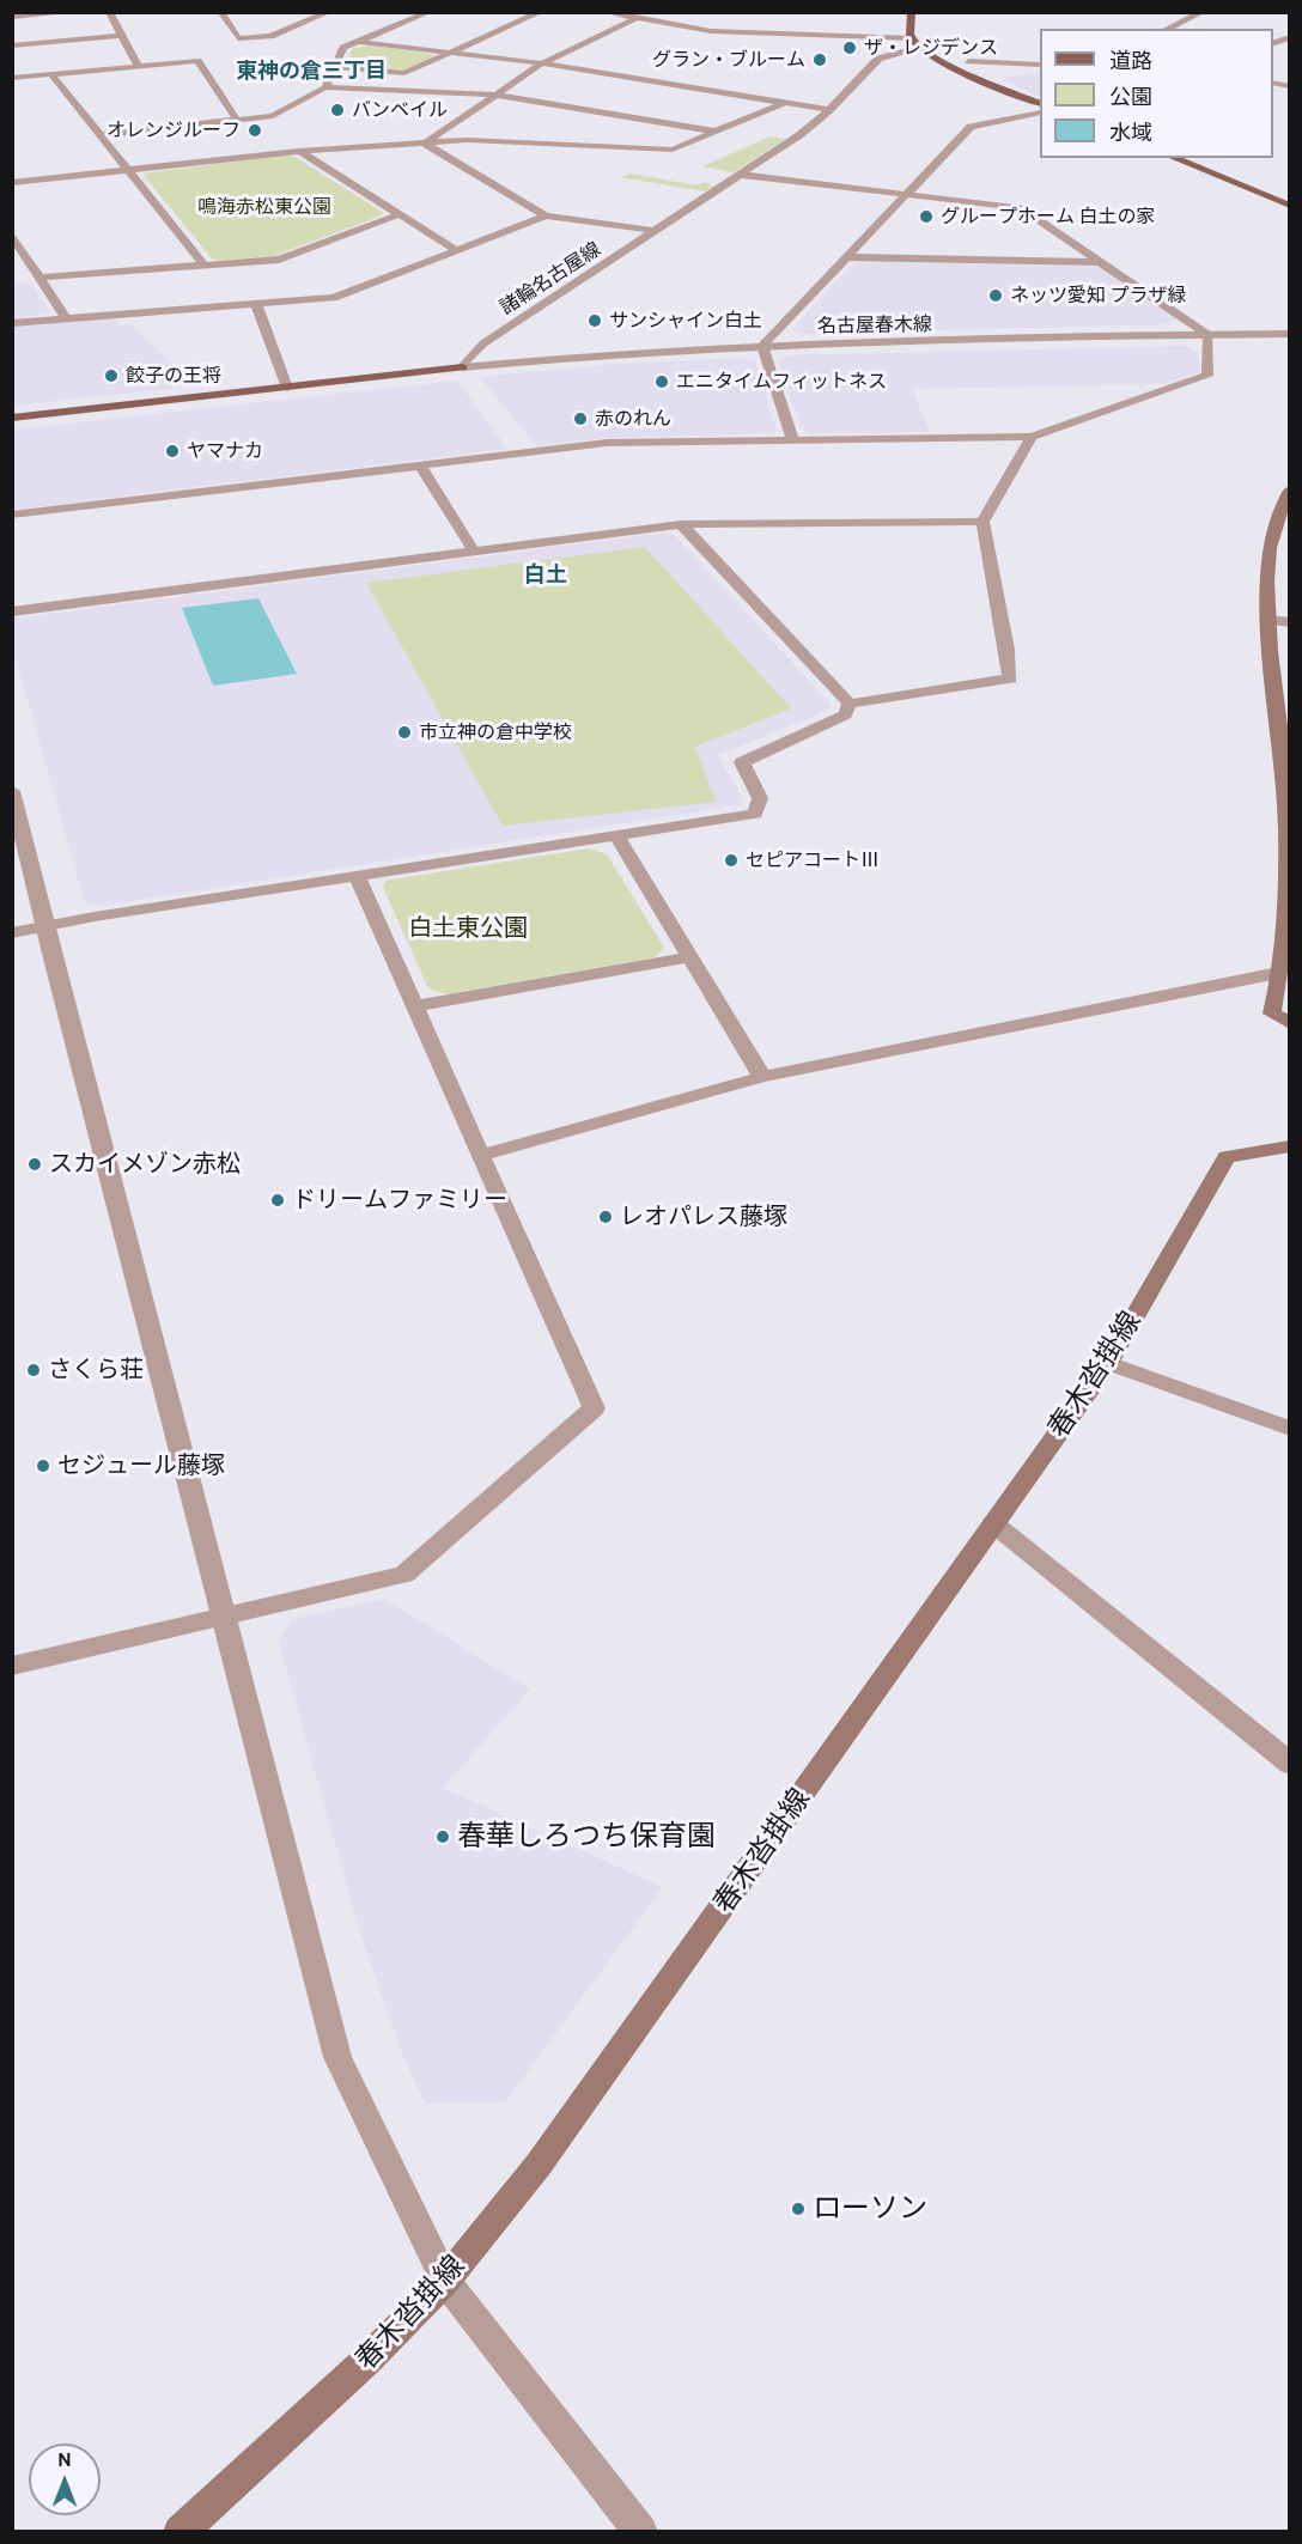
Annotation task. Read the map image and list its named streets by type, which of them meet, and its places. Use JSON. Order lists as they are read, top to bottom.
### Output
{
  "streets": {
    "main road": ["春木沓掛線"],
    "street": ["諸輪名古屋線", "名古屋春木線"]
  },
  "crossings": [
    ["諸輪名古屋線", "名古屋春木線"]
  ],
  "districts": ["東神の倉三丁目", "白土"],
  "parks": ["鳴海赤松東公園", "白土東公園"],
  "places": [
    "ザ・レジデンス",
    "グラン・ブルーム",
    "バンベイル",
    "オレンジルーフ",
    "グループホーム 白土の家",
    "ネッツ愛知 プラザ緑",
    "サンシャイン白土",
    "餃子の王将",
    "エニタイムフィットネス",
    "赤のれん",
    "ヤマナカ",
    "市立神の倉中学校",
    "セピアコートⅢ",
    "スカイメゾン赤松",
    "ドリームファミリー",
    "レオパレス藤塚",
    "さくら荘",
    "セジュール藤塚",
    "春華しろつち保育園",
    "ローソン"
  ],
  "legend": ["道路", "公園", "水域"],
  "north": "top"
}
